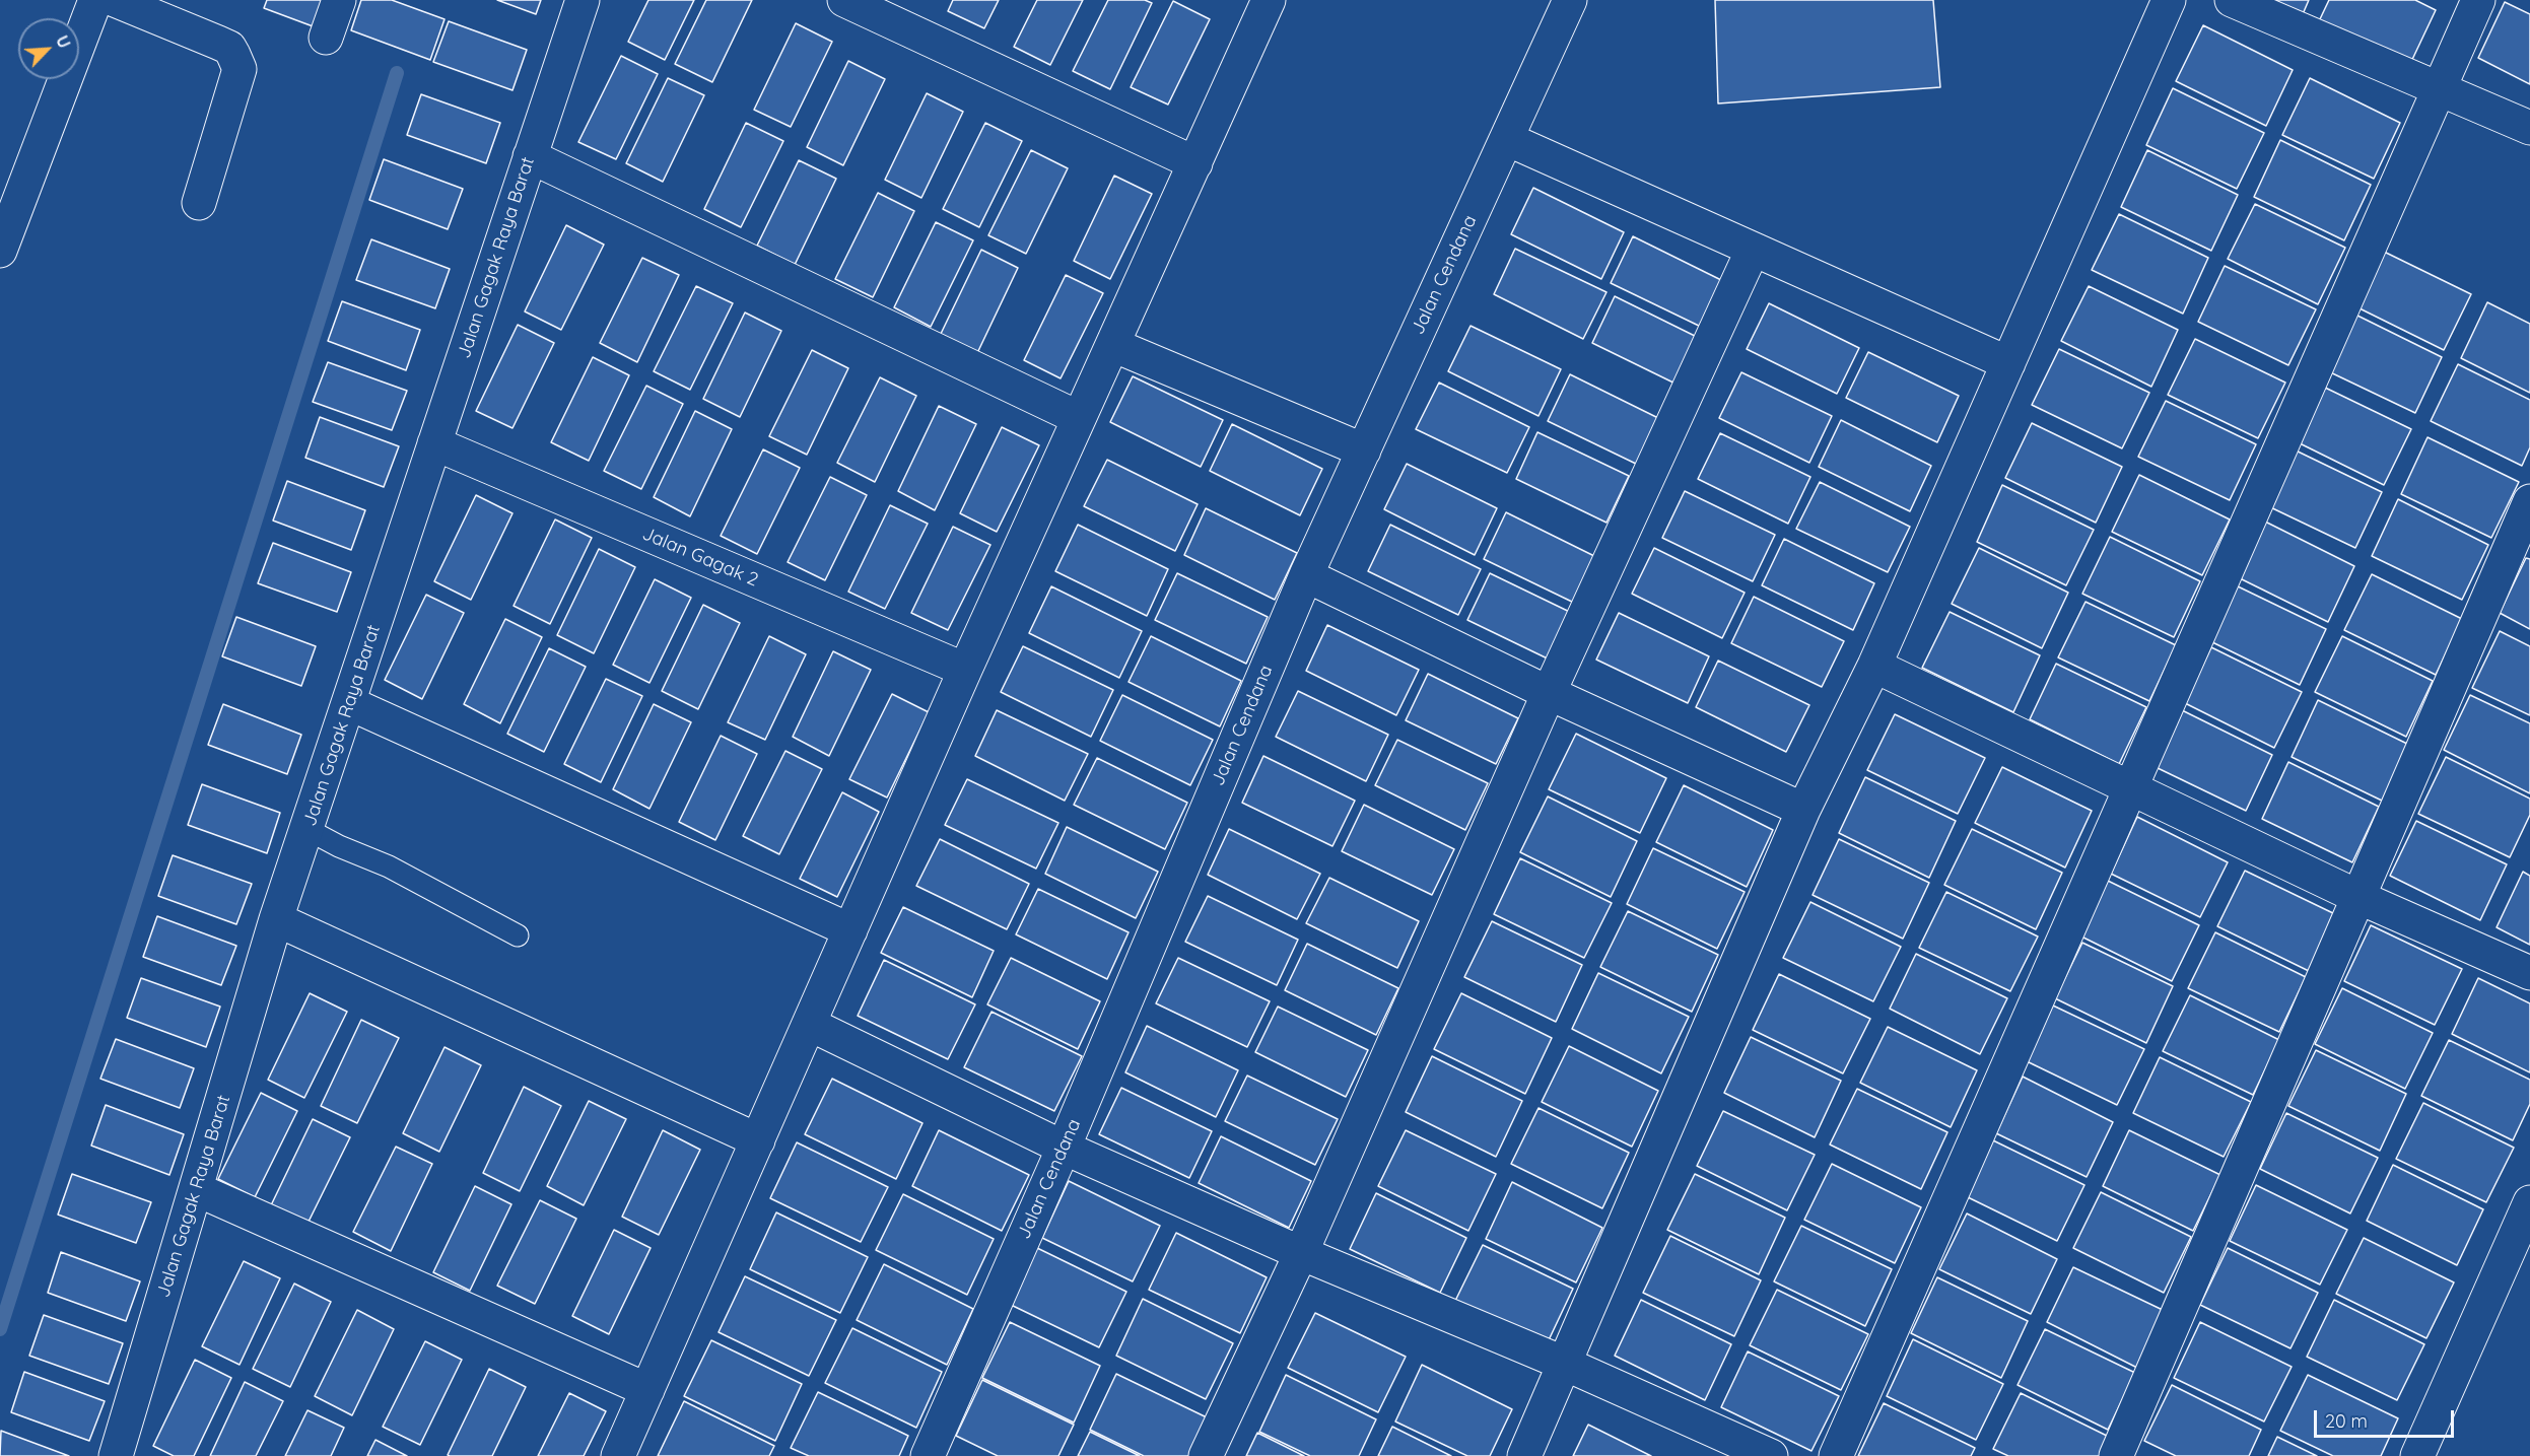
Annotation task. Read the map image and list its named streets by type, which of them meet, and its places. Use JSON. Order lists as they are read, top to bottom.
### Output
{
  "streets": {
    "street": ["Jalan Gagak Raya Barat", "Jalan Cendana", "Jalan Gagak 2"]
  },
  "crossings": [
    ["Jalan Gagak Raya Barat", "Jalan Gagak 2"]
  ],
  "scale_bar": "20 m",
  "north": "top right"
}
